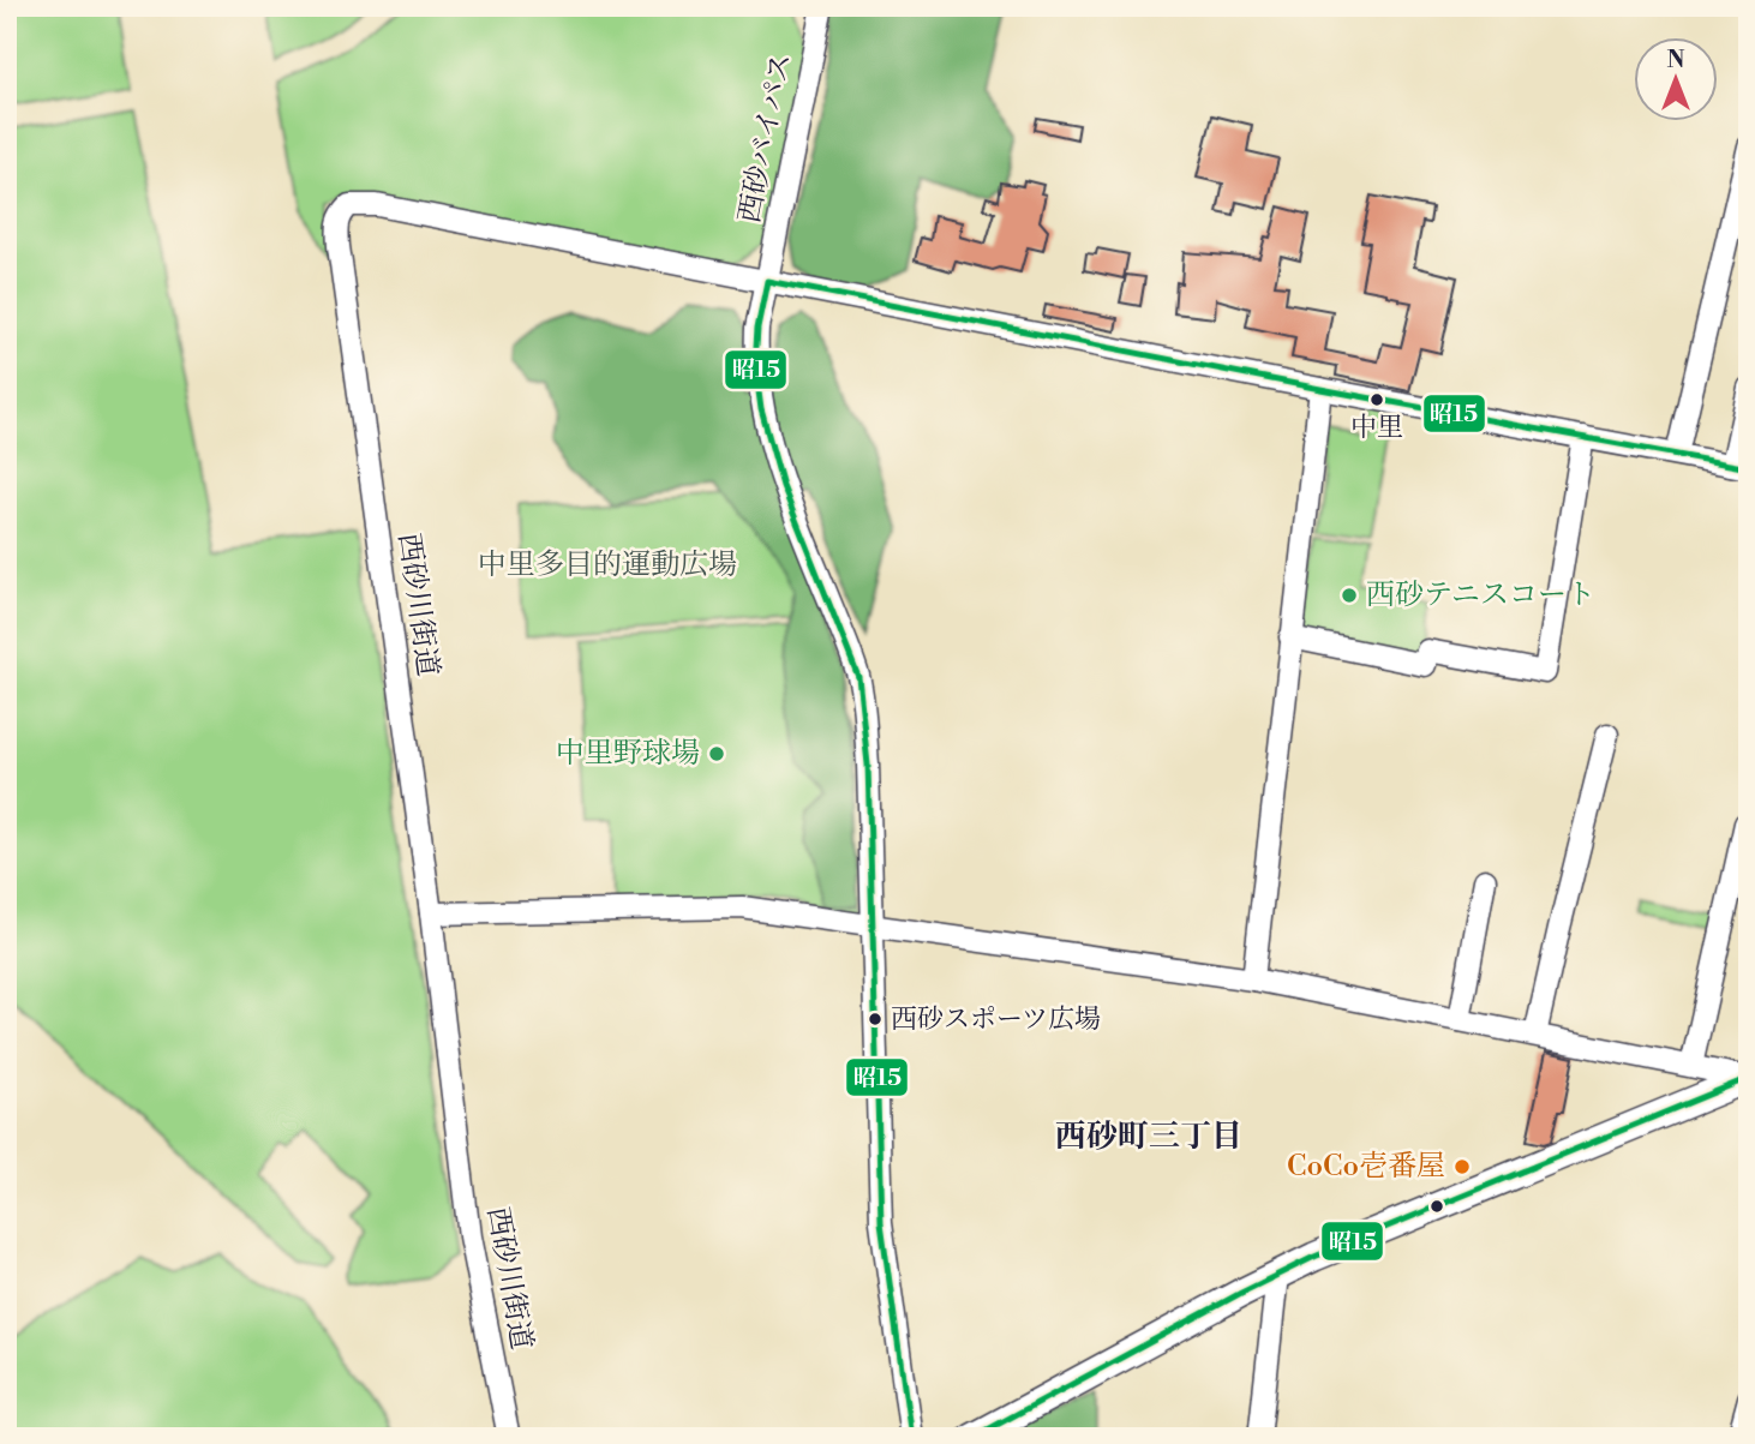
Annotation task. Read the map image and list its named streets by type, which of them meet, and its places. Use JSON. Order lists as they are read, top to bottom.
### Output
{
  "streets": {
    "street": ["西砂バイパス", "西砂川街道"]
  },
  "crossings": [
    ["西砂バイパス", "西砂川街道"]
  ],
  "districts": ["西砂町三丁目"],
  "parks": ["中里多目的運動広場"],
  "places": [
    "中里",
    "西砂テニスコート",
    "中里野球場",
    "西砂スポーツ広場",
    "CoCo壱番屋"
  ],
  "lines": ["transit line 昭15"],
  "north": "top"
}
